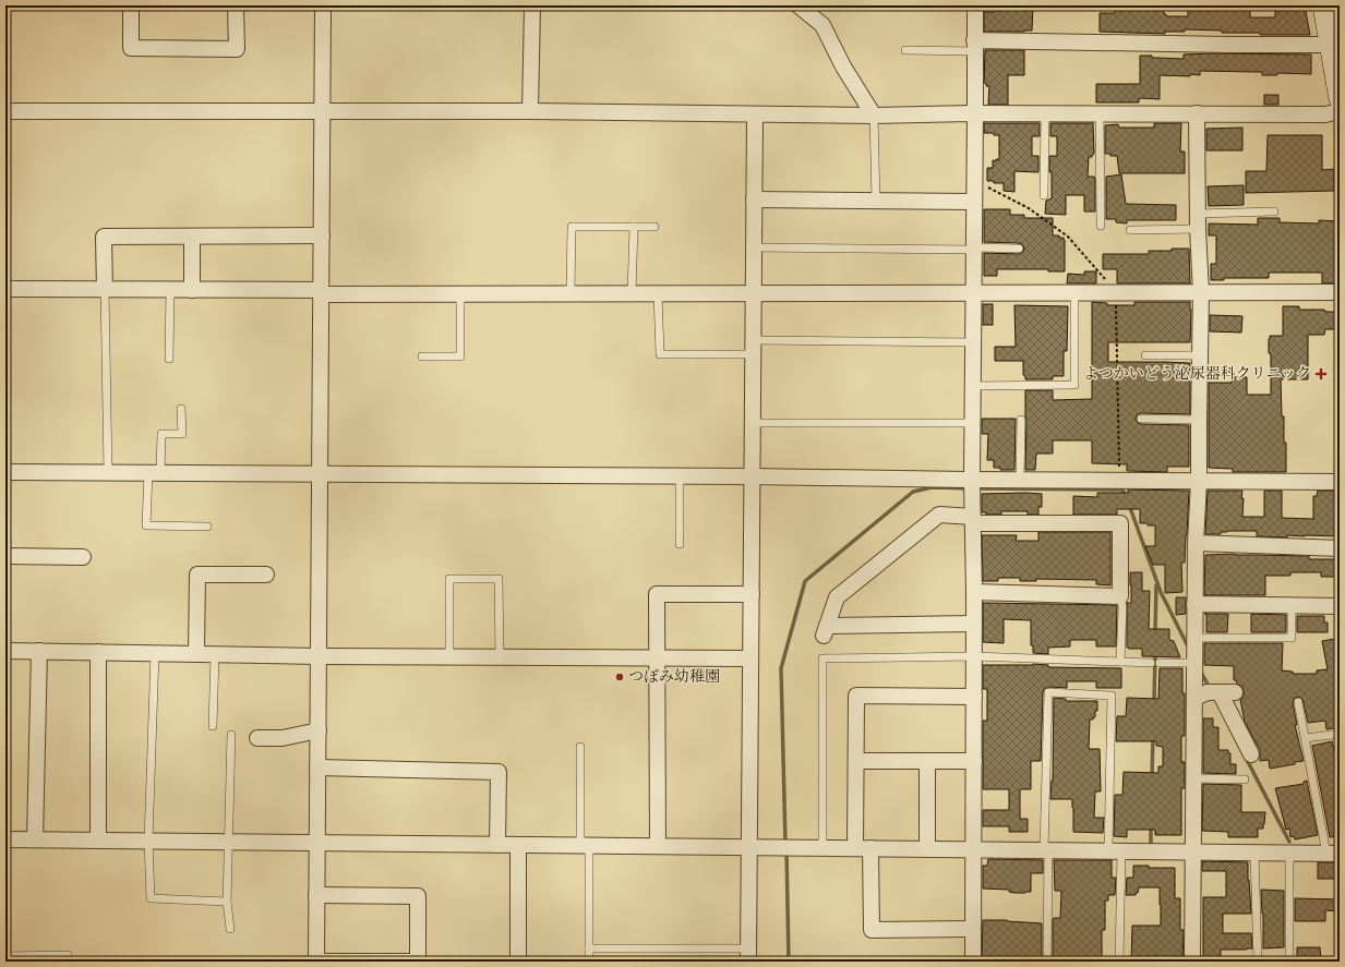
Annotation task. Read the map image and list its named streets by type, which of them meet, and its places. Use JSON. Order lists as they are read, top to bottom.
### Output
{
  "places": {
    "health": ["よつかいどう泌尿器科クリニック"],
    "other": ["つぼみ幼稚園"]
  }
}
